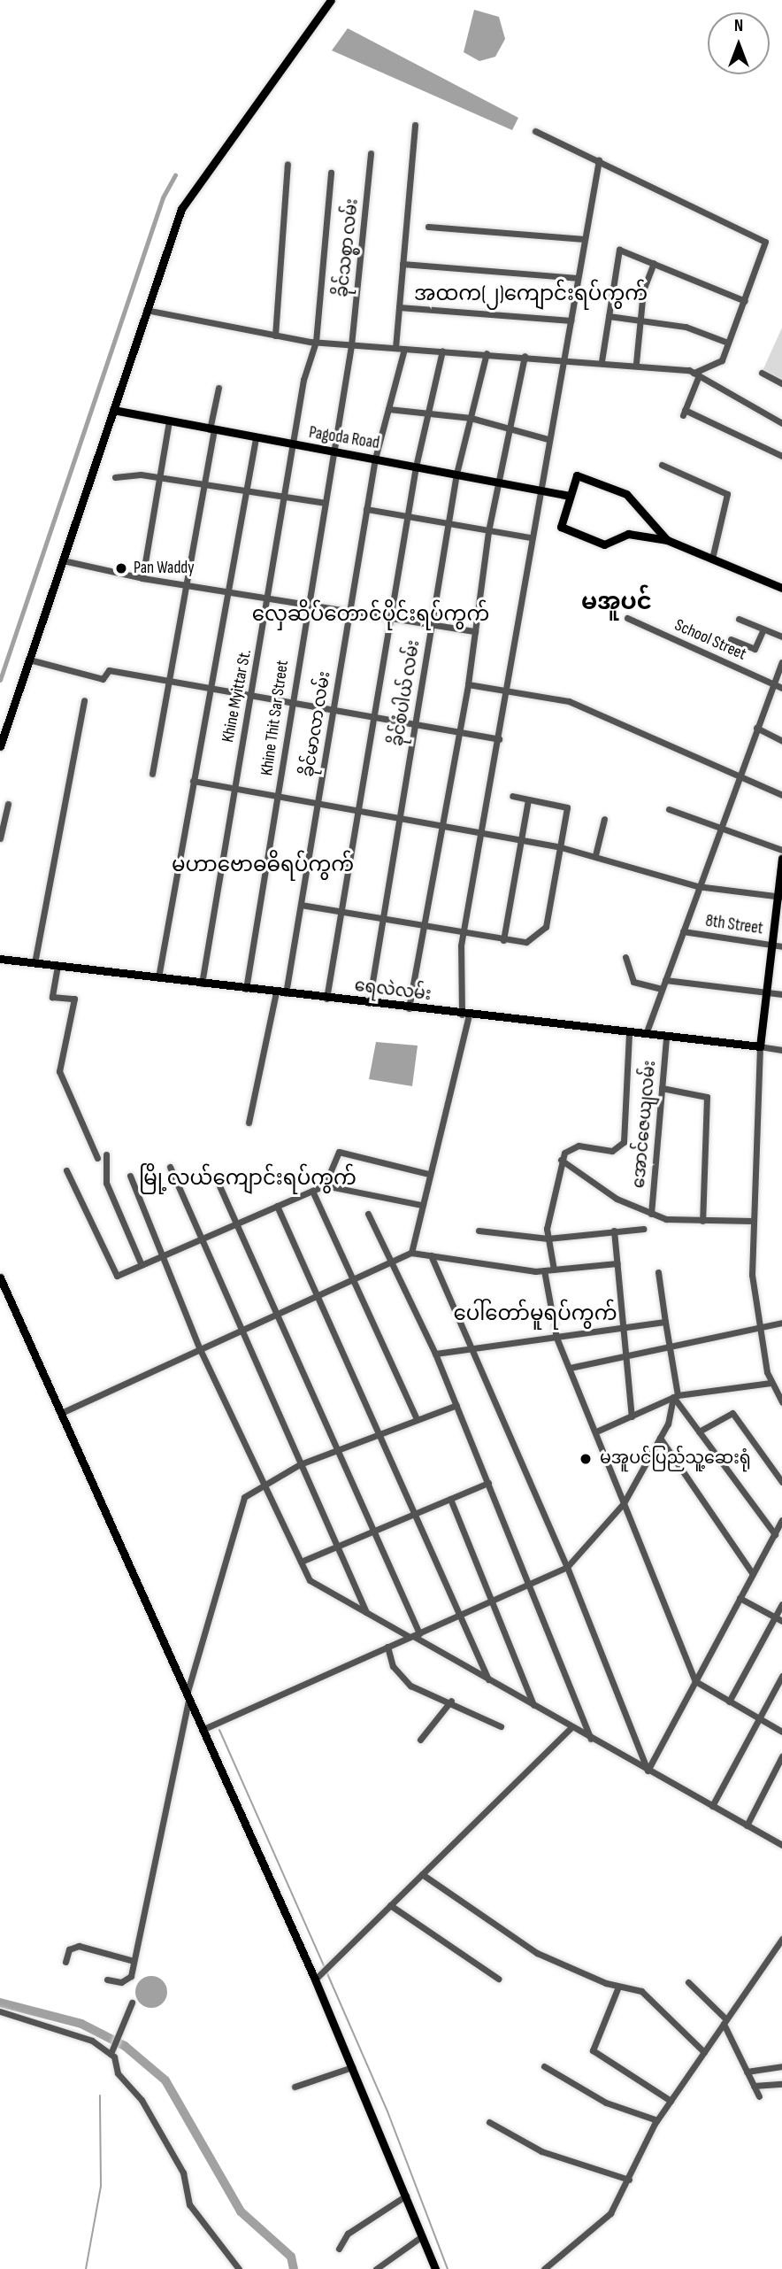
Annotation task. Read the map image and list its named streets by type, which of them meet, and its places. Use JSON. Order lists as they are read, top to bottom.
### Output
{
  "streets": {
    "main road": ["Pagoda Road", "ရေလဲလမ်း"],
    "street": [
      "ခိုင်သစ္စာ လမ်း",
      "School Street",
      "ခိုင်စံပါယ် လမ်း",
      "Khine Myittar St.",
      "Khine Thit Sar Street",
      "ခိုင်မာလာ လမ်း",
      "8th Street",
      "အောင်ဇေယျလမ်း"
    ]
  },
  "crossings": [
    ["ခိုင်သစ္စာ လမ်း", "Pagoda Road"],
    ["ခိုင်သစ္စာ လမ်း", "Khine Thit Sar Street"],
    ["Pagoda Road", "ခိုင်စံပါယ် လမ်း"],
    ["Pagoda Road", "Khine Myittar St."],
    ["Pagoda Road", "Khine Thit Sar Street"],
    ["Pagoda Road", "ခိုင်မာလာ လမ်း"],
    ["ခိုင်စံပါယ် လမ်း", "ရေလဲလမ်း"],
    ["Khine Myittar St.", "ရေလဲလမ်း"],
    ["Khine Thit Sar Street", "ရေလဲလမ်း"],
    ["ခိုင်မာလာ လမ်း", "ရေလဲလမ်း"],
    ["ရေလဲလမ်း", "အောင်ဇေယျလမ်း"]
  ],
  "districts": [
    "အထက(၂)ကျောင်းရပ်ကွက်",
    "မအူပင်",
    "လှေဆိပ်တောင်ပိုင်းရပ်ကွက်",
    "မဟာဗောဓဓိရပ်ကွက်",
    "မြို့လယ်ကျောင်းရပ်ကွက်",
    "ပေါ်တော်မူရပ်ကွက်"
  ],
  "places": ["Pan Waddy", "မအူပင်ပြည်သူ့ဆေးရုံ"],
  "north": "top"
}
